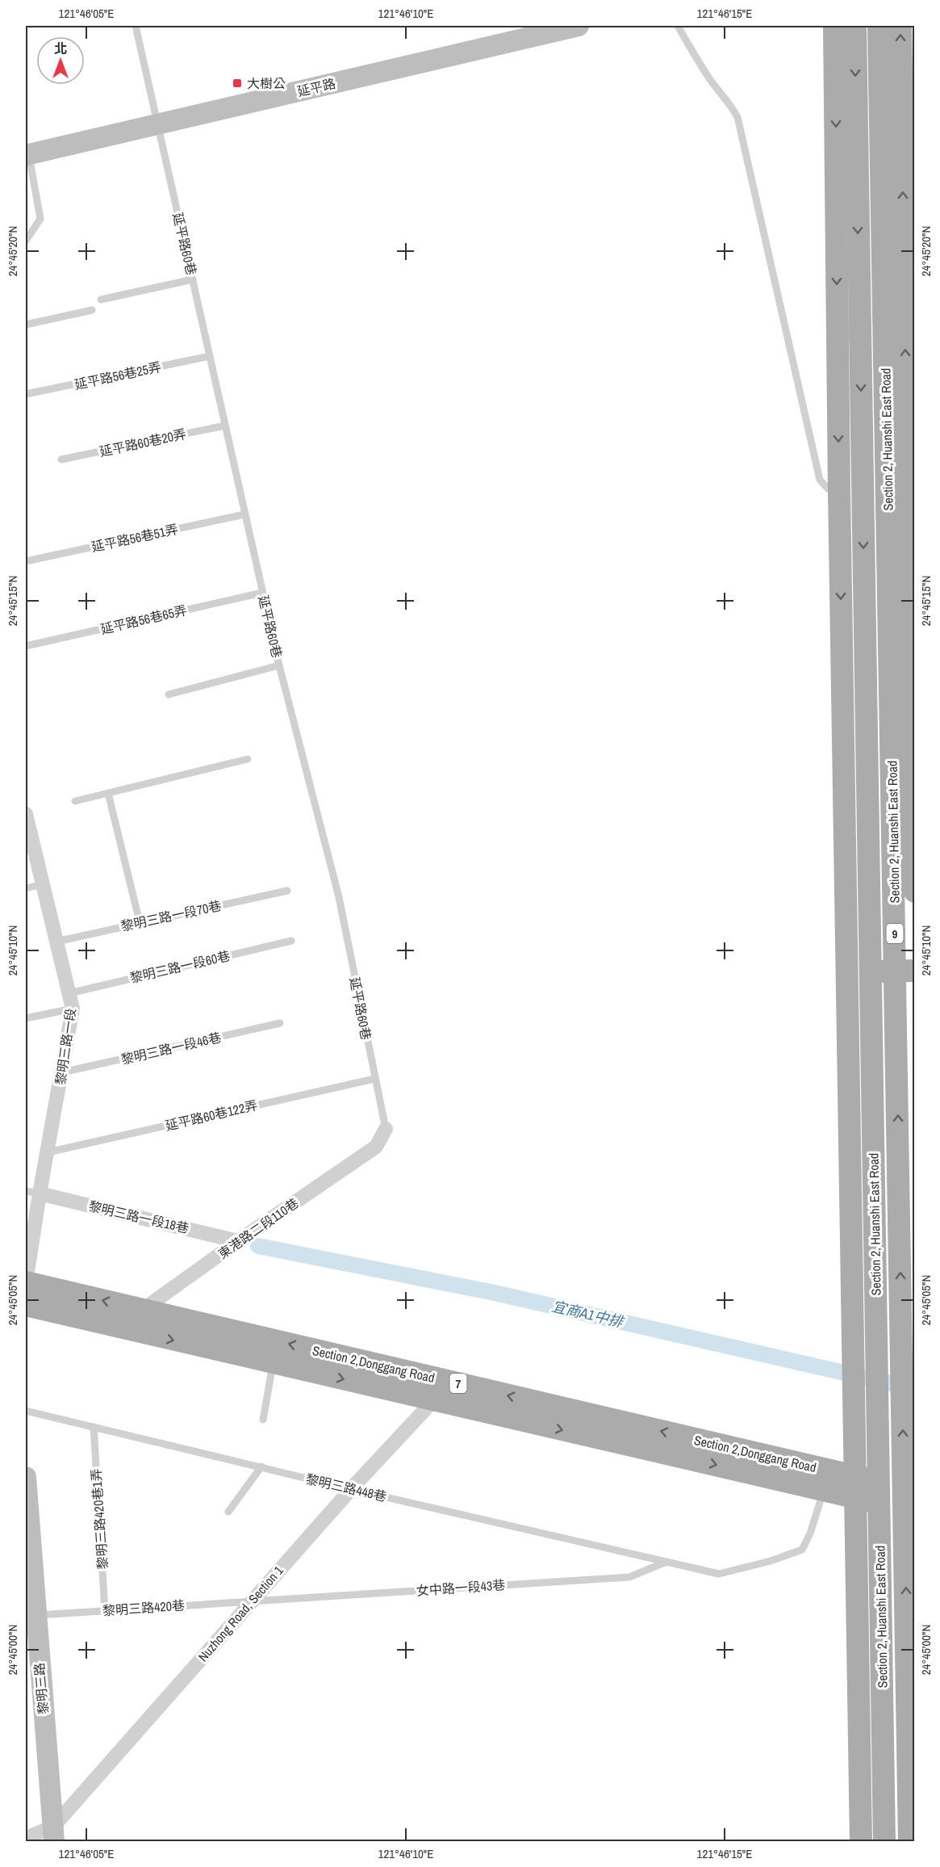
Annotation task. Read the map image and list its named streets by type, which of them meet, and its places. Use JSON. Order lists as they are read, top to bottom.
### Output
{
  "streets": {
    "main road": [
      "延平路",
      "Section 2, Huanshi East Road",
      "9",
      "Section 2,Donggang Road",
      "7",
      "黎明三路"
    ],
    "street": [
      "黎明三路一段",
      "黎明三路一段18巷",
      "東港路二段110巷",
      "Nuzhong Road, Section 1"
    ],
    "lane": [
      "延平路60巷",
      "延平路56巷25弄",
      "延平路60巷20弄",
      "延平路56巷51弄",
      "延平路56巷65弄",
      "黎明三路一段70巷",
      "黎明三路一段60巷",
      "黎明三路一段46巷",
      "延平路60巷122弄",
      "黎明三路448巷",
      "黎明三路420巷1弄",
      "女中路一段43巷",
      "黎明三路420巷"
    ]
  },
  "crossings": [
    ["延平路", "延平路60巷"],
    ["延平路60巷", "延平路56巷25弄"],
    ["延平路60巷", "延平路60巷20弄"],
    ["延平路60巷", "延平路56巷51弄"],
    ["延平路60巷", "延平路56巷65弄"],
    ["延平路60巷", "延平路60巷122弄"],
    ["延平路60巷", "東港路二段110巷"],
    ["Section 2, Huanshi East Road", "Section 2,Donggang Road"],
    ["黎明三路一段70巷", "黎明三路一段"],
    ["黎明三路一段60巷", "黎明三路一段"],
    ["黎明三路一段", "黎明三路一段46巷"],
    ["黎明三路一段", "延平路60巷122弄"],
    ["黎明三路一段", "黎明三路一段18巷"],
    ["黎明三路一段", "Section 2,Donggang Road"],
    ["黎明三路一段18巷", "東港路二段110巷"],
    ["東港路二段110巷", "Section 2,Donggang Road"],
    ["Section 2,Donggang Road", "黎明三路448巷"],
    ["Section 2,Donggang Road", "Nuzhong Road, Section 1"],
    ["黎明三路448巷", "黎明三路420巷1弄"],
    ["黎明三路448巷", "女中路一段43巷"],
    ["黎明三路448巷", "Nuzhong Road, Section 1"],
    ["黎明三路420巷1弄", "黎明三路420巷"],
    ["女中路一段43巷", "黎明三路420巷"],
    ["女中路一段43巷", "Nuzhong Road, Section 1"],
    ["黎明三路420巷", "Nuzhong Road, Section 1"],
    ["黎明三路420巷", "黎明三路"],
    ["Nuzhong Road, Section 1", "黎明三路"]
  ],
  "water": ["宜商A1中排"],
  "places": {
    "transit": ["大樹公"]
  },
  "north": "top",
  "coordinates": [
    "121°46'05\"E",
    "121°46'10\"E",
    "121°46'15\"E",
    "24°45'20\"N",
    "24°45'15\"N",
    "24°45'10\"N",
    "24°45'05\"N",
    "24°45'00\"N"
  ]
}
